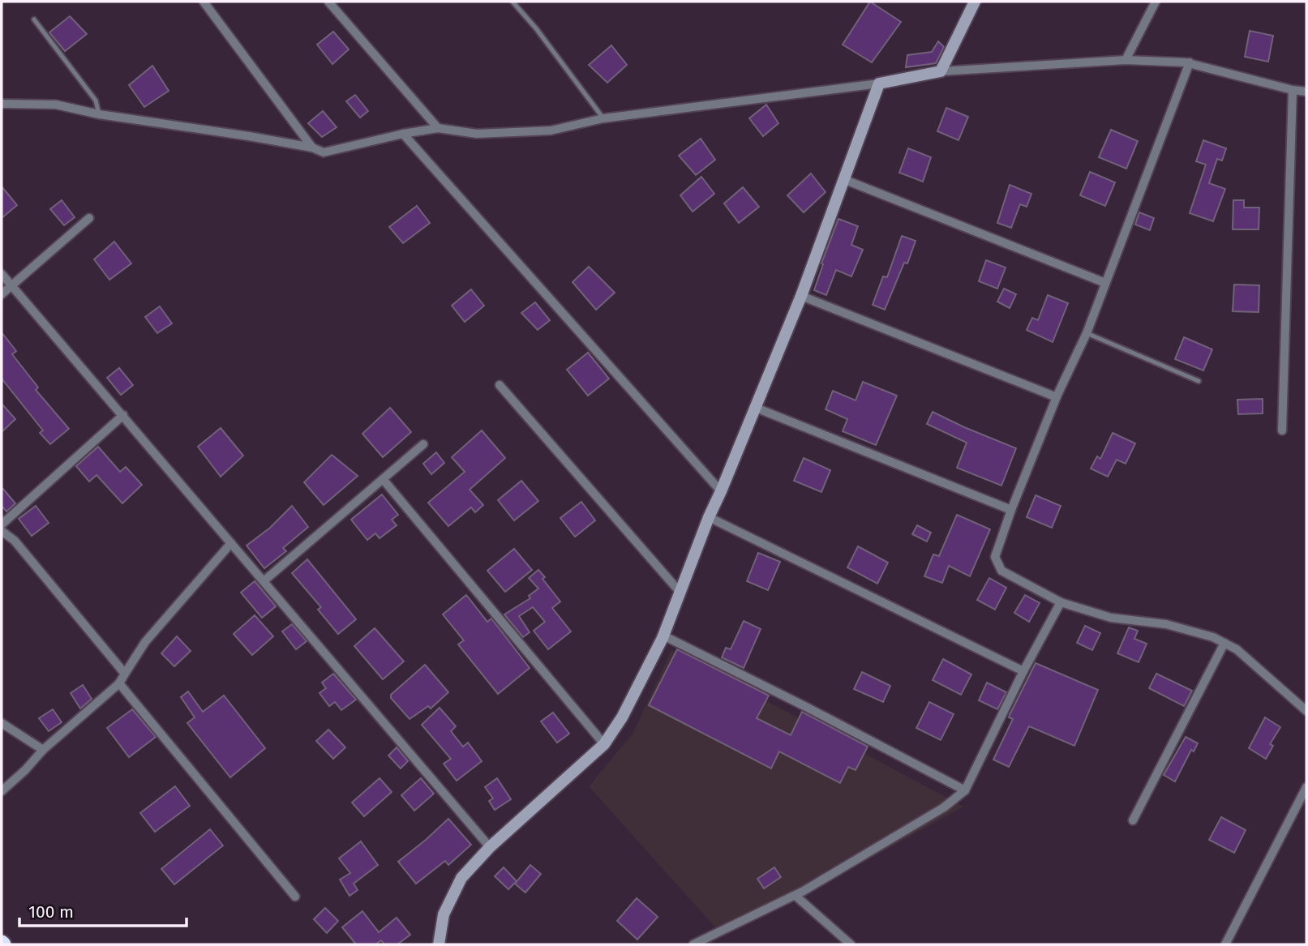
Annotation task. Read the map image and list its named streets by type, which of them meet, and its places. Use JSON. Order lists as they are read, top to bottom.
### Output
{
  "scale_bar": "100 m"
}
